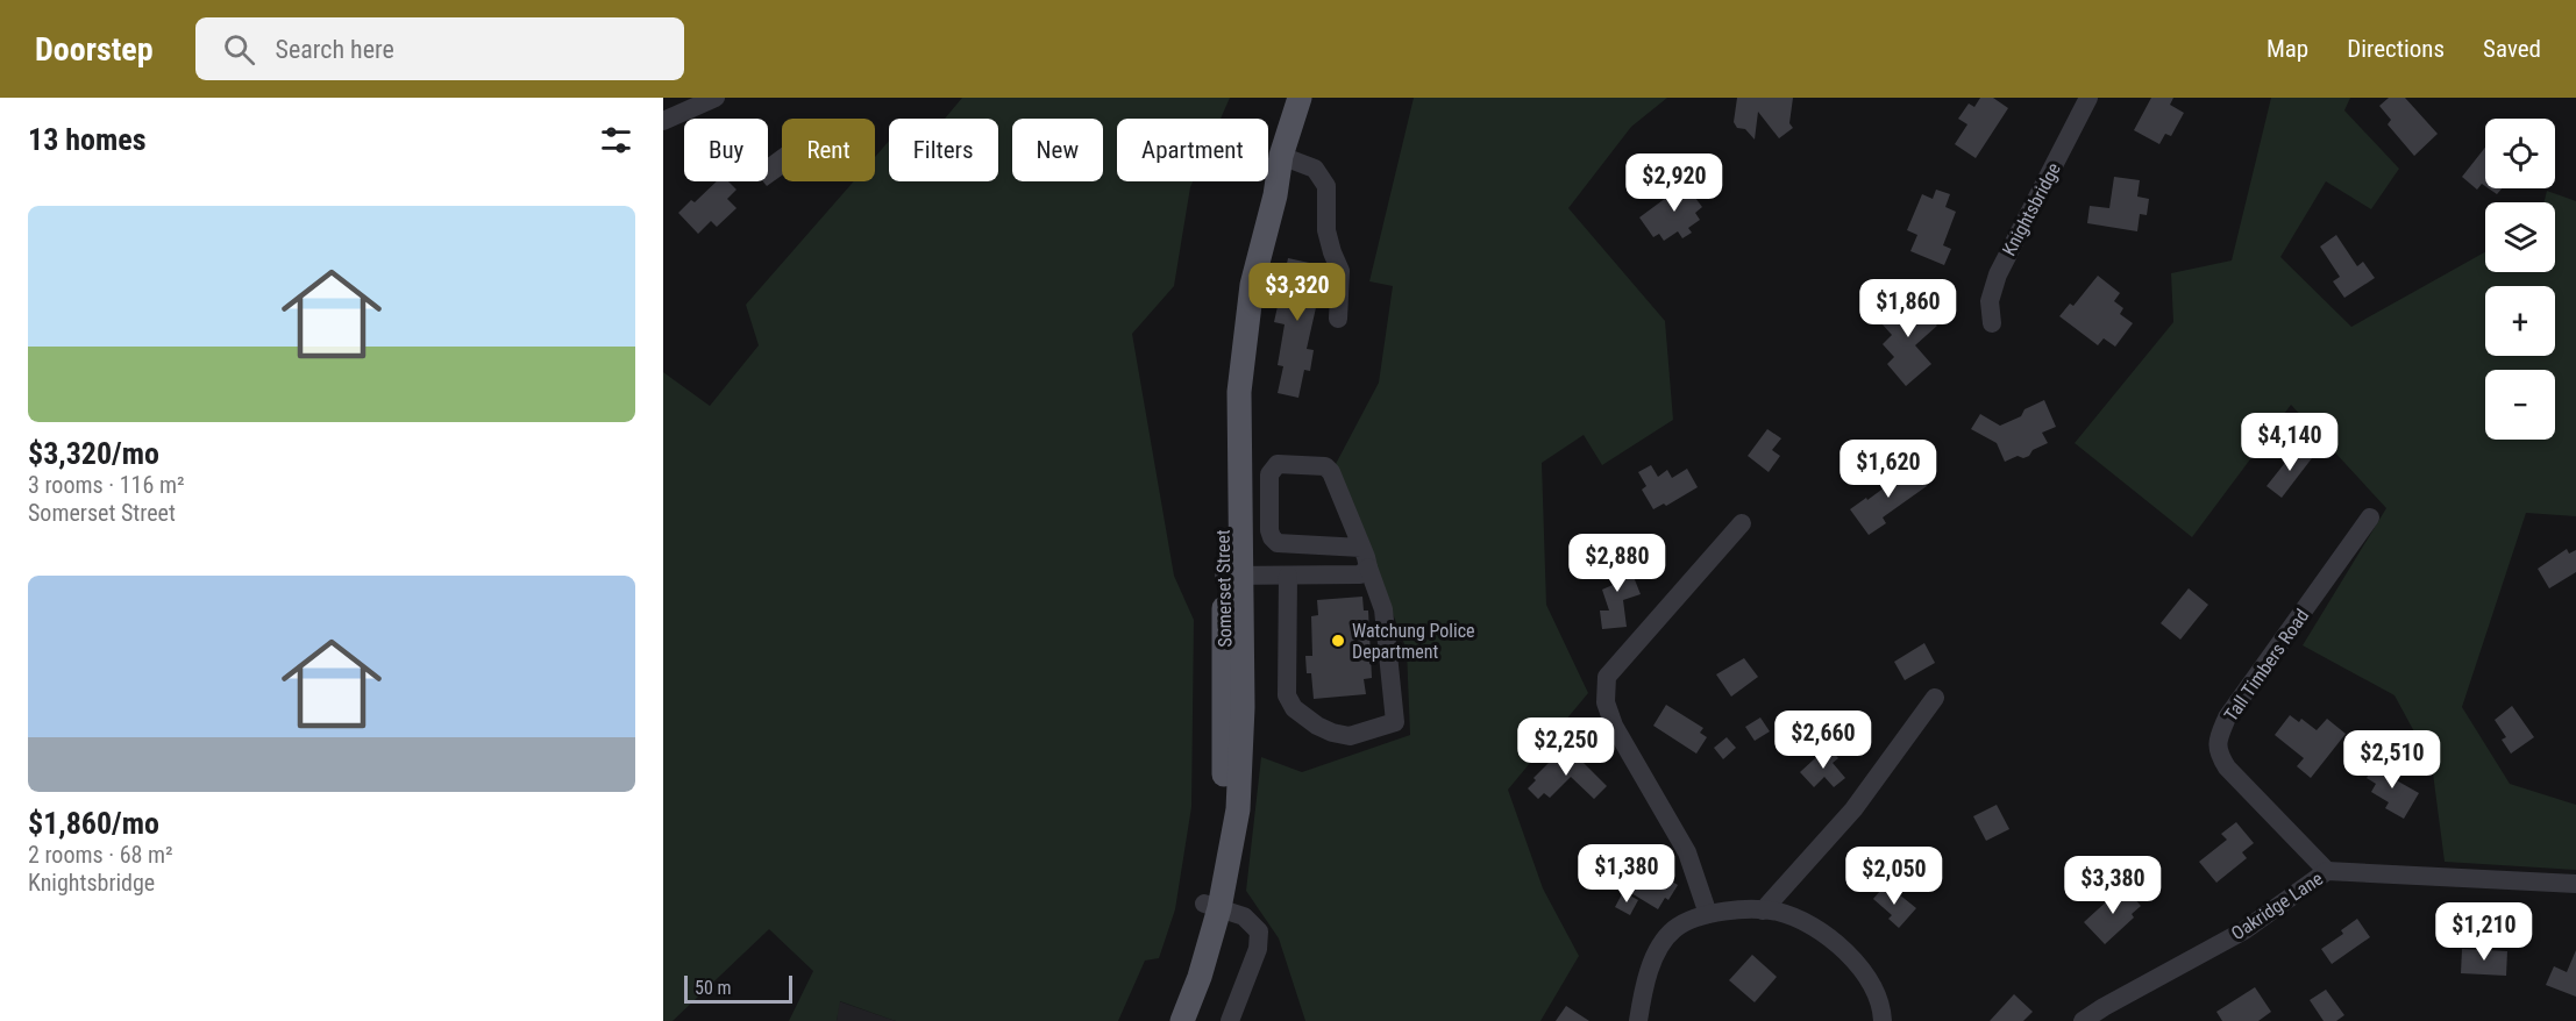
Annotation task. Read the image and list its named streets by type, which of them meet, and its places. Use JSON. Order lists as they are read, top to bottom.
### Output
{
  "streets": {
    "main road": ["Somerset Street"],
    "street": ["Knightsbridge", "Tall Timbers Road", "Oakridge Lane"]
  },
  "crossings": [
    ["Tall Timbers Road", "Oakridge Lane"]
  ],
  "places": ["Watchung Police Department"],
  "scale_bar": "50 m",
  "page": {
    "header": "Doorstep",
    "search": "Search here",
    "nav": ["Map", "Directions", "Saved"],
    "heading": "13 homes",
    "map_buttons": ["+", "−"],
    "chip": [
      "Buy",
      "Rent",
      "Filters",
      "New",
      "Apartment"
    ],
    "price": [
      "$2,920",
      "$3,320",
      "$1,860",
      "$4,140",
      "$1,620",
      "$2,880",
      "$2,660",
      "$2,250",
      "$2,510",
      "$1,380",
      "$2,050",
      "$3,380",
      "$1,210"
    ],
    "list": [
      {
        "name": "$3,320/mo",
        "note": "3 rooms · 116 m² · Somerset Street"
      },
      {
        "name": "$1,860/mo",
        "note": "2 rooms · 68 m² · Knightsbridge"
      }
    ],
    "scale": "50 m"
  }
}
